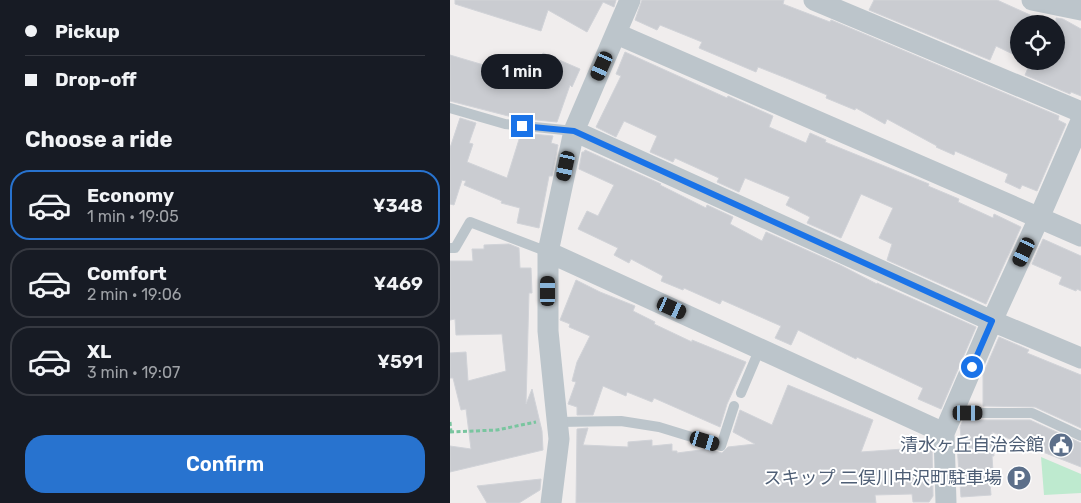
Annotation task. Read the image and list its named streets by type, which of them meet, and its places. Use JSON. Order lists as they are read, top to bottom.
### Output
{
  "places": {
    "public building": ["清水ヶ丘自治会館"],
    "parking": ["スキップ 二俣川中沢町駐車場"]
  },
  "page": {
    "banner": ["Pickup", "Drop-off"],
    "bubble": "1 min",
    "heading": "Choose a ride",
    "list": [
      {
        "name": "Economy",
        "note": "1 min · 19:05",
        "value": "¥348"
      },
      {
        "name": "Comfort",
        "note": "2 min · 19:06",
        "value": "¥469"
      },
      {
        "name": "XL",
        "note": "3 min · 19:07",
        "value": "¥591"
      }
    ],
    "buttons": "Confirm"
  }
}
